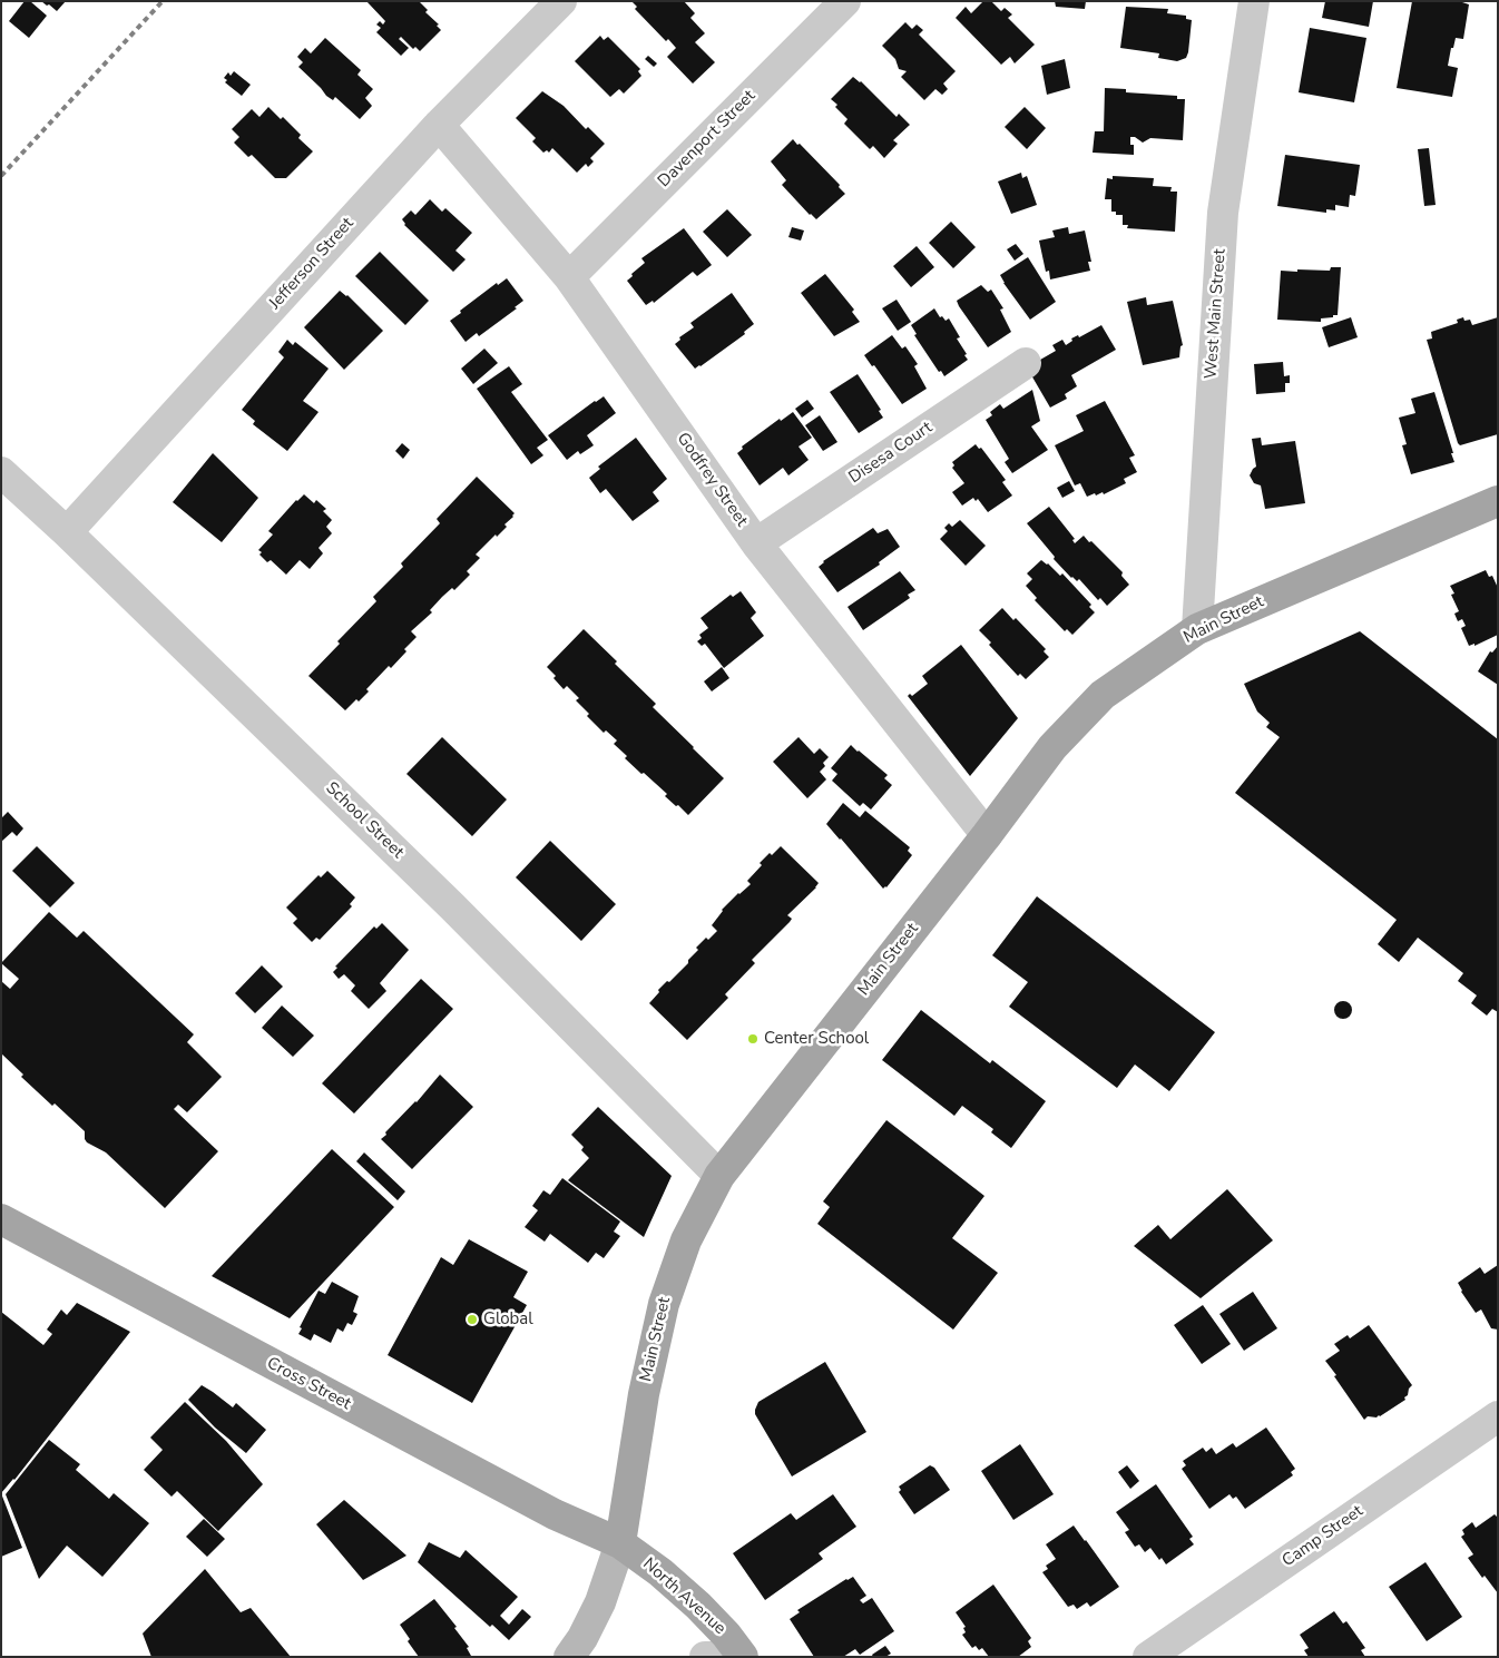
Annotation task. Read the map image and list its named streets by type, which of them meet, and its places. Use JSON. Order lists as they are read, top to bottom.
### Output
{
  "streets": {
    "main road": ["Main Street", "Cross Street", "North Avenue"],
    "street": [
      "Davenport Street",
      "Jefferson Street",
      "West Main Street",
      "Disesa Court",
      "Godfrey Street",
      "School Street",
      "Camp Street"
    ]
  },
  "crossings": [
    ["Davenport Street", "Godfrey Street"],
    ["Jefferson Street", "Godfrey Street"],
    ["Jefferson Street", "School Street"],
    ["West Main Street", "Main Street"],
    ["Disesa Court", "Godfrey Street"],
    ["Godfrey Street", "Main Street"],
    ["Main Street", "School Street"],
    ["Main Street", "Cross Street"],
    ["Main Street", "North Avenue"],
    ["Cross Street", "North Avenue"]
  ],
  "places": ["Center School", "Global"]
}
